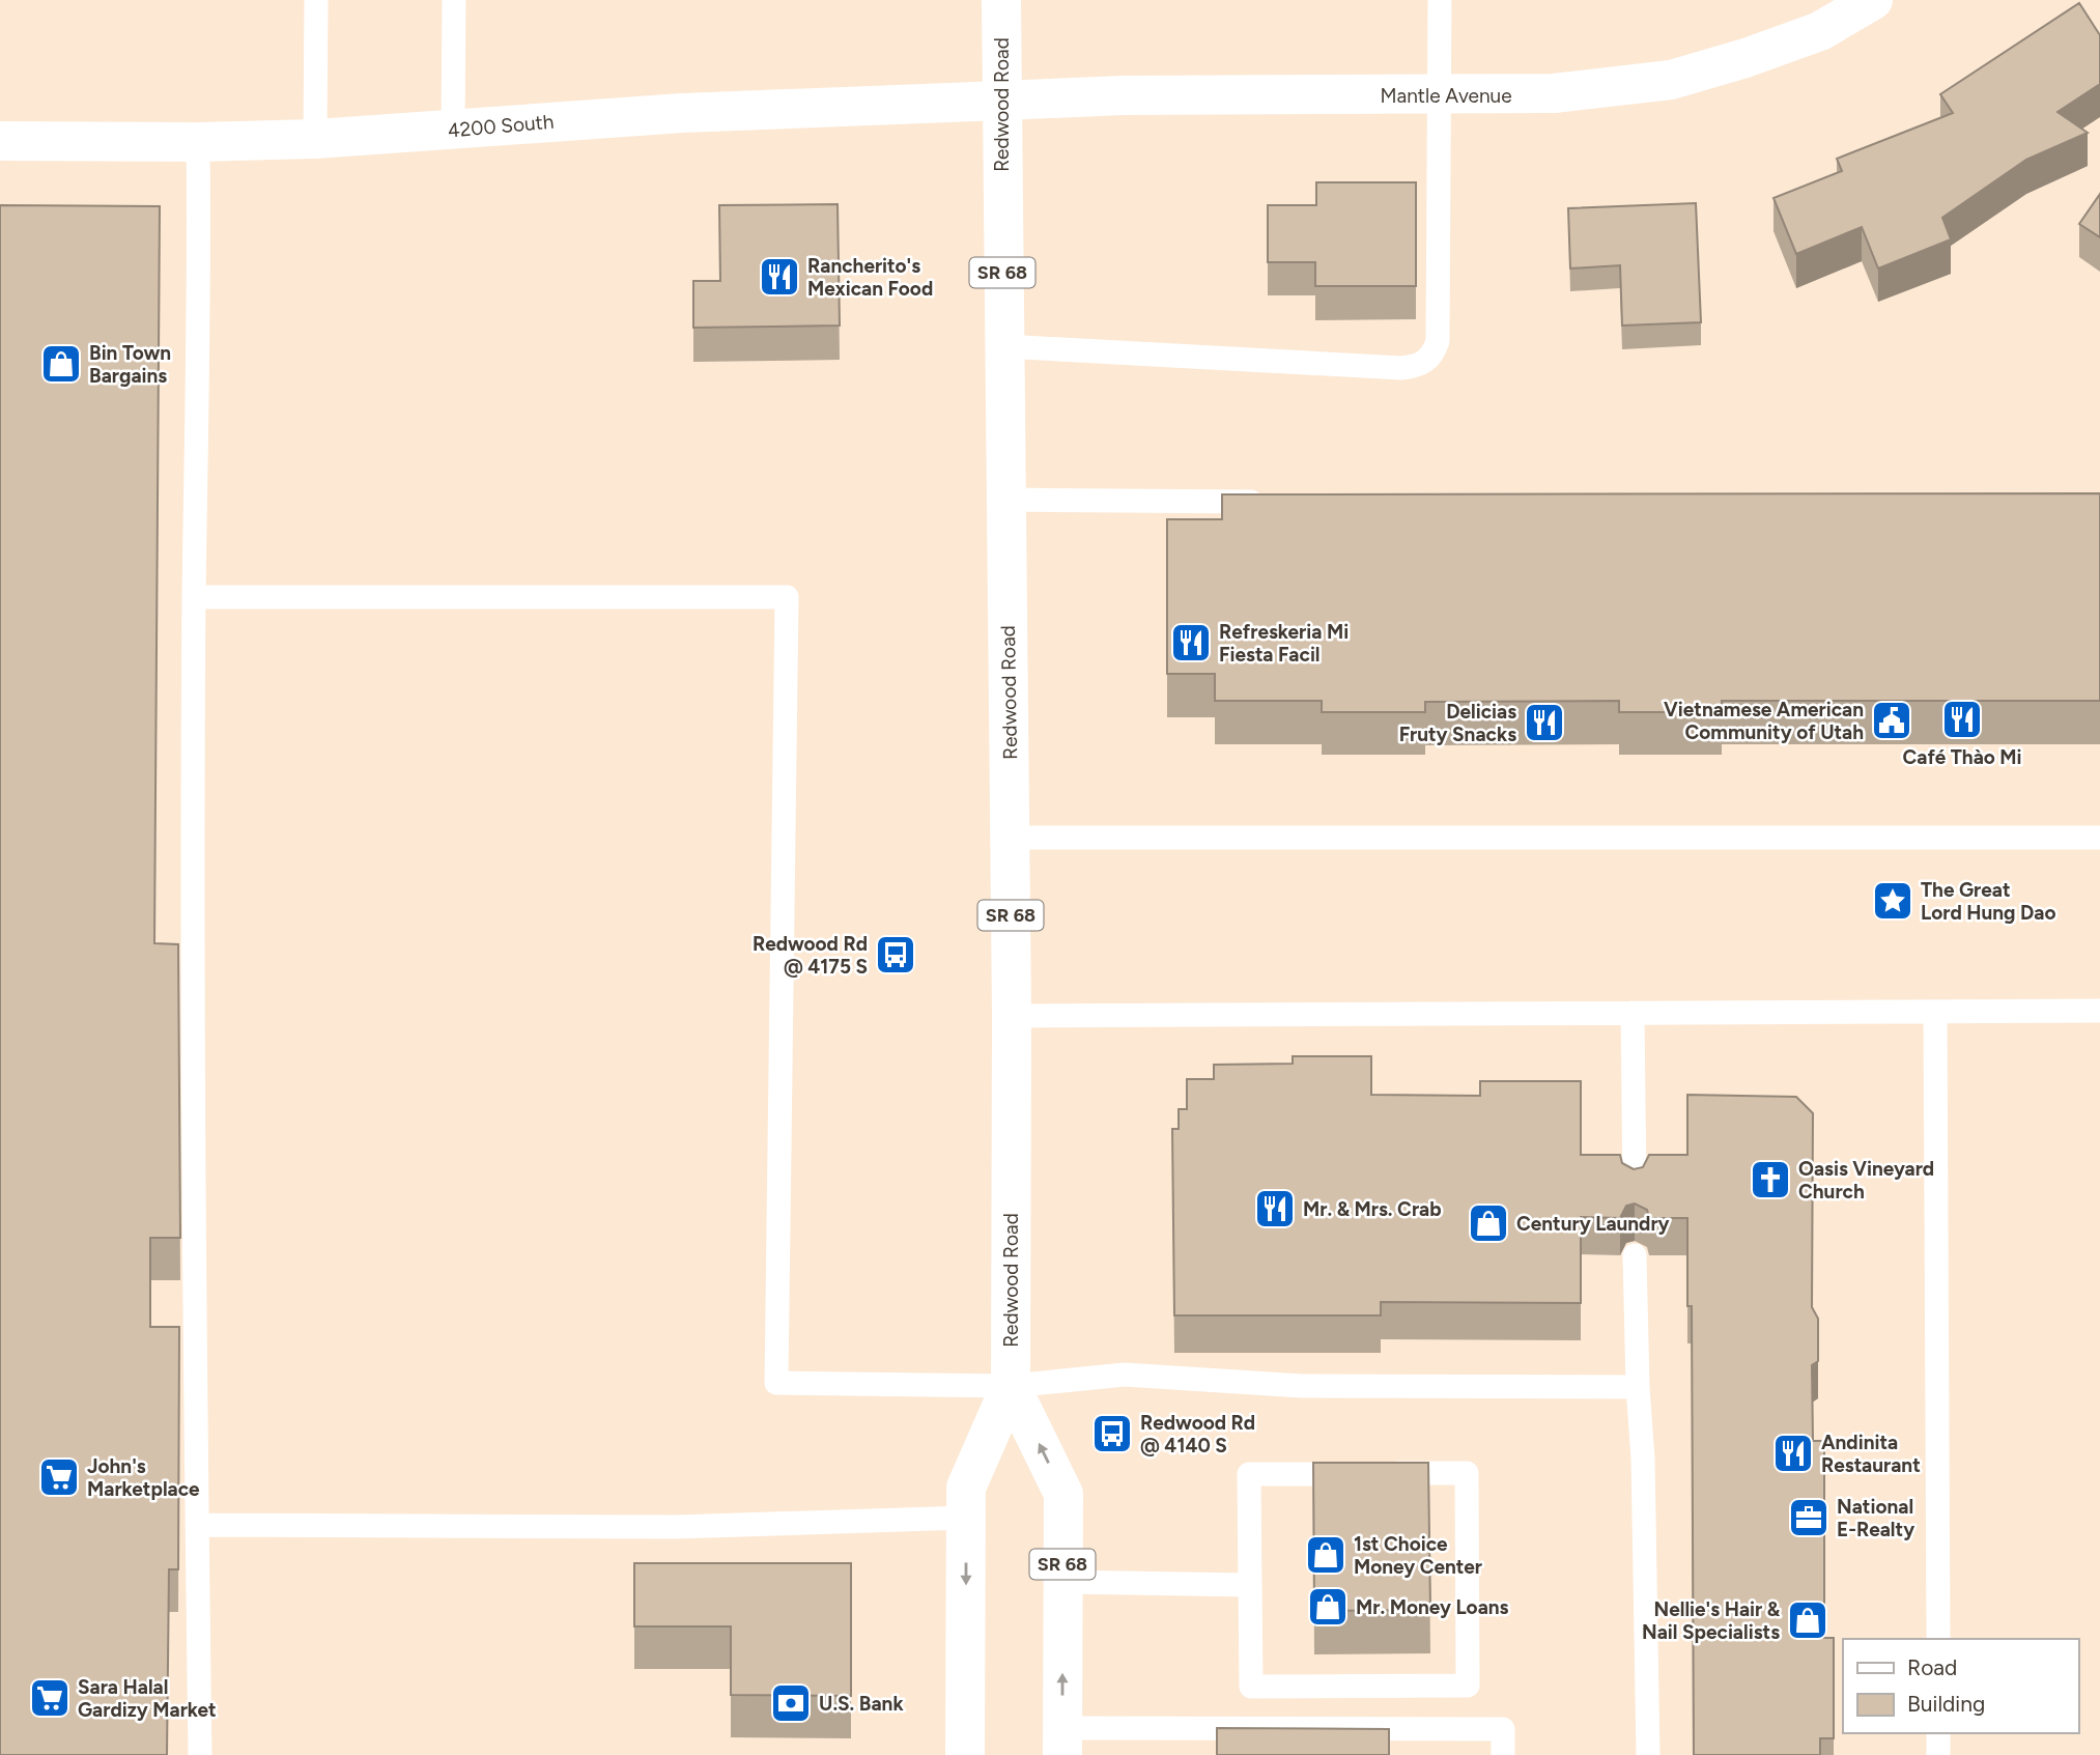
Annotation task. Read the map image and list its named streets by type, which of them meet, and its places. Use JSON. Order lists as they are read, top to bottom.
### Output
{
  "streets": {
    "main road": [
      "Mantle Avenue",
      "Redwood Road",
      "4200 South",
      "SR 68"
    ]
  },
  "crossings": [
    ["Mantle Avenue", "Redwood Road"],
    ["Mantle Avenue", "4200 South"],
    ["Redwood Road", "4200 South"]
  ],
  "places": {
    "restaurant": [
      "Rancherito's Mexican Food",
      "Refreskeria Mi Fiesta Facil",
      "Café Thào Mi",
      "Delicias Fruty Snacks",
      "Mr. & Mrs. Crab",
      "Andinita Restaurant"
    ],
    "shop": [
      "Bin Town Bargains",
      "Century Laundry",
      "1st Choice Money Center",
      "Mr. Money Loans",
      "Nellie's Hair & Nail Specialists"
    ],
    "public building": ["Vietnamese American Community of Utah"],
    "place": ["The Great Lord Hung Dao"],
    "bus stop": ["Redwood Rd @ 4175 S", "Redwood Rd @ 4140 S"],
    "church": ["Oasis Vineyard Church"],
    "supermarket": ["John's Marketplace", "Sara Halal Gardizy Market"],
    "office": ["National E-Realty"],
    "bank": ["U.S. Bank"]
  },
  "legend": ["Road", "Building"]
}
